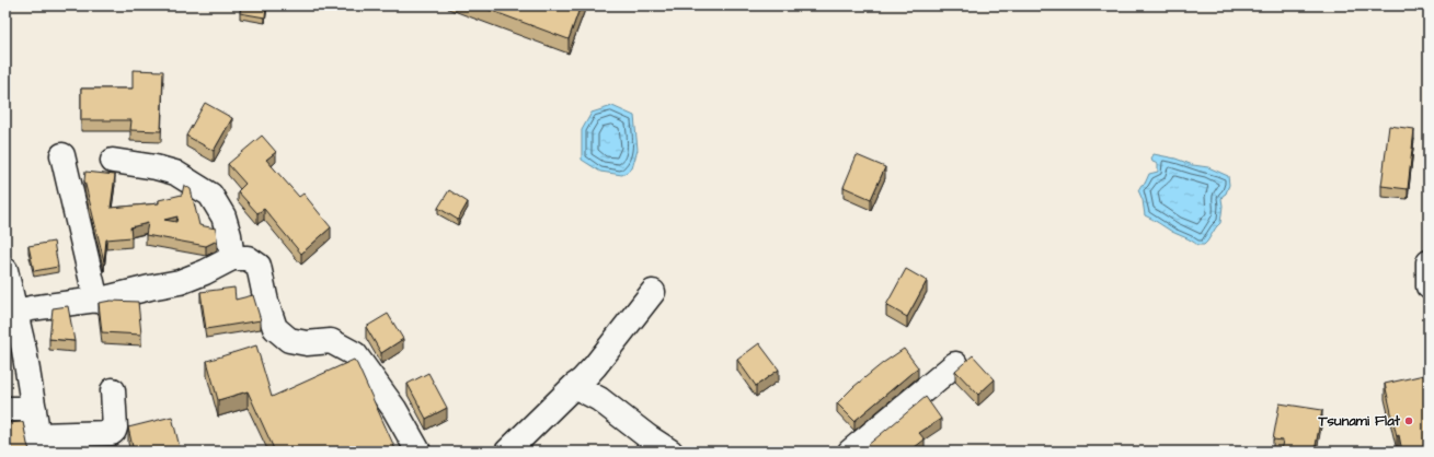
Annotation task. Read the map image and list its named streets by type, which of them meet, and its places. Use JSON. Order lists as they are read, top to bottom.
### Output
{
  "places": ["Tsunami Flat"]
}
